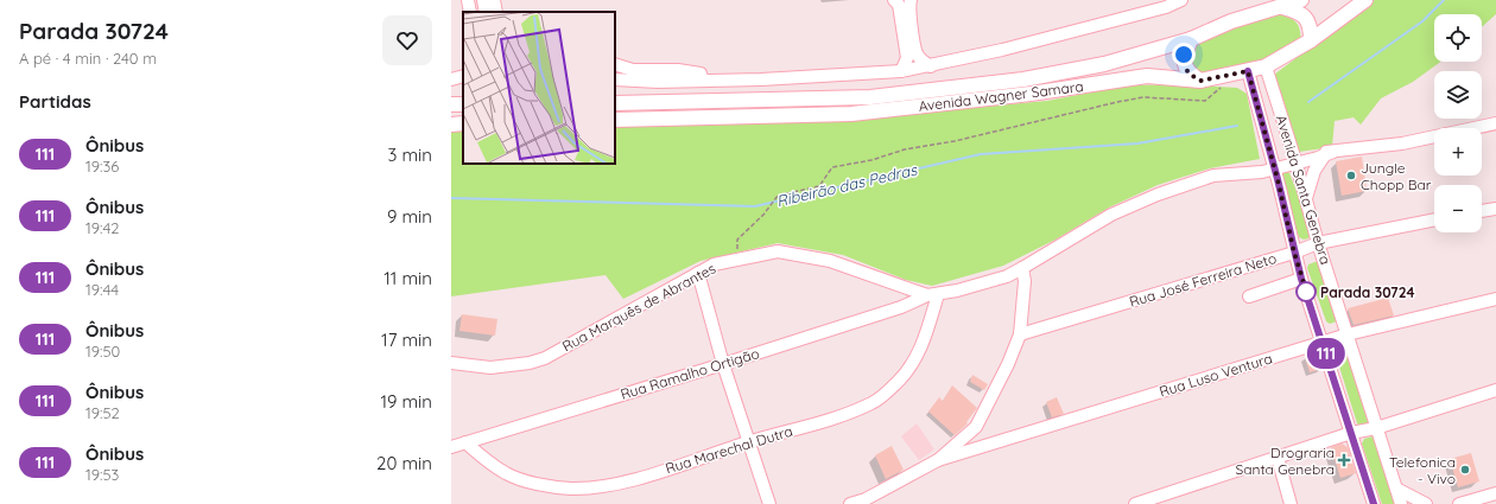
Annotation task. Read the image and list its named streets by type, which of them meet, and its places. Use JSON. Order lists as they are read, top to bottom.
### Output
{
  "streets": {
    "main road": ["Avenida Wagner Samara"],
    "street": [
      "Avenida Santa Genebra",
      "Rua José Ferreira Neto",
      "Rua Marquês de Abrantes",
      "Rua Ramalho Ortigão",
      "Rua Luso Ventura",
      "Rua Marechal Dutra"
    ]
  },
  "crossings": [
    ["Avenida Wagner Samara", "Avenida Santa Genebra"],
    ["Avenida Santa Genebra", "Rua José Ferreira Neto"],
    ["Avenida Santa Genebra", "Rua Luso Ventura"],
    ["Rua Marquês de Abrantes", "Rua Ramalho Ortigão"],
    ["Rua Marquês de Abrantes", "Rua Marechal Dutra"],
    ["Rua Ramalho Ortigão", "Rua Marechal Dutra"]
  ],
  "water": ["Ribeirão das Pedras"],
  "places": {
    "other": ["Jungle Chopp Bar", "Parada 30724", "Telefonica - Vivo"],
    "health": ["Drograria Santa Genebra"]
  },
  "lines": ["bus line 111"],
  "page": {
    "heading": [
      ["Parada 30724", "A pé · 4 min · 240 m"],
      "Partidas"
    ],
    "on_map": "111",
    "map_buttons": ["+", "−"],
    "list": [
      {
        "mark": "111",
        "name": "Ônibus",
        "note": "19:36",
        "value": "3 min"
      },
      {
        "mark": "111",
        "name": "Ônibus",
        "note": "19:42",
        "value": "9 min"
      },
      {
        "mark": "111",
        "name": "Ônibus",
        "note": "19:44",
        "value": "11 min"
      },
      {
        "mark": "111",
        "name": "Ônibus",
        "note": "19:50",
        "value": "17 min"
      },
      {
        "mark": "111",
        "name": "Ônibus",
        "note": "19:52",
        "value": "19 min"
      },
      {
        "mark": "111",
        "name": "Ônibus",
        "note": "19:53",
        "value": "20 min"
      }
    ]
  }
}
